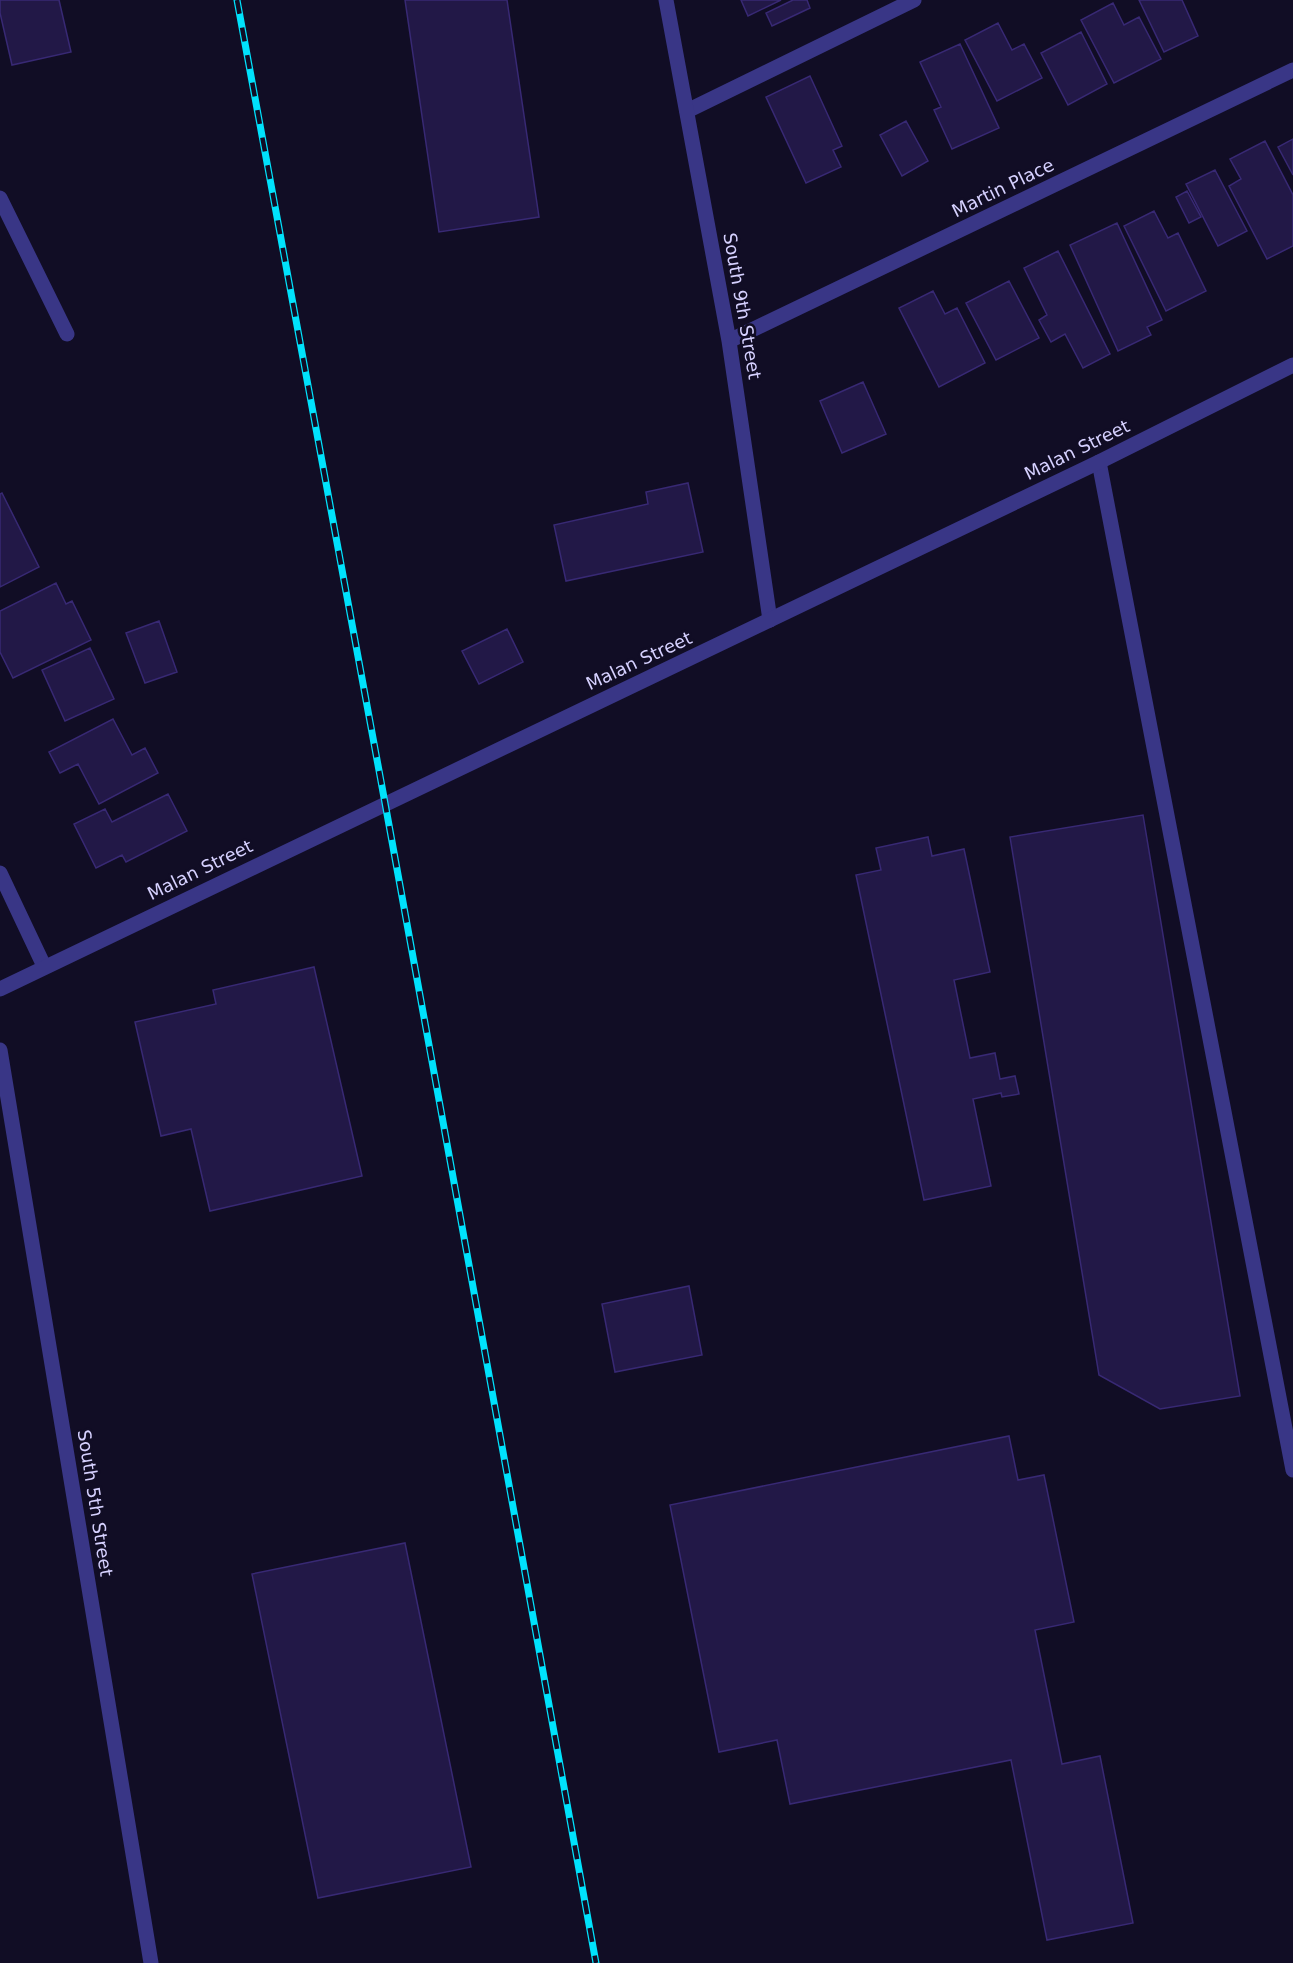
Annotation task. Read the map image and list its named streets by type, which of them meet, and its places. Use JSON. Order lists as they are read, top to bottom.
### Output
{
  "streets": {
    "street": [
      "Martin Place",
      "South 9th Street",
      "Malan Street",
      "South 5th Street"
    ]
  },
  "crossings": [
    ["Martin Place", "South 9th Street"],
    ["South 9th Street", "Malan Street"]
  ]
}
